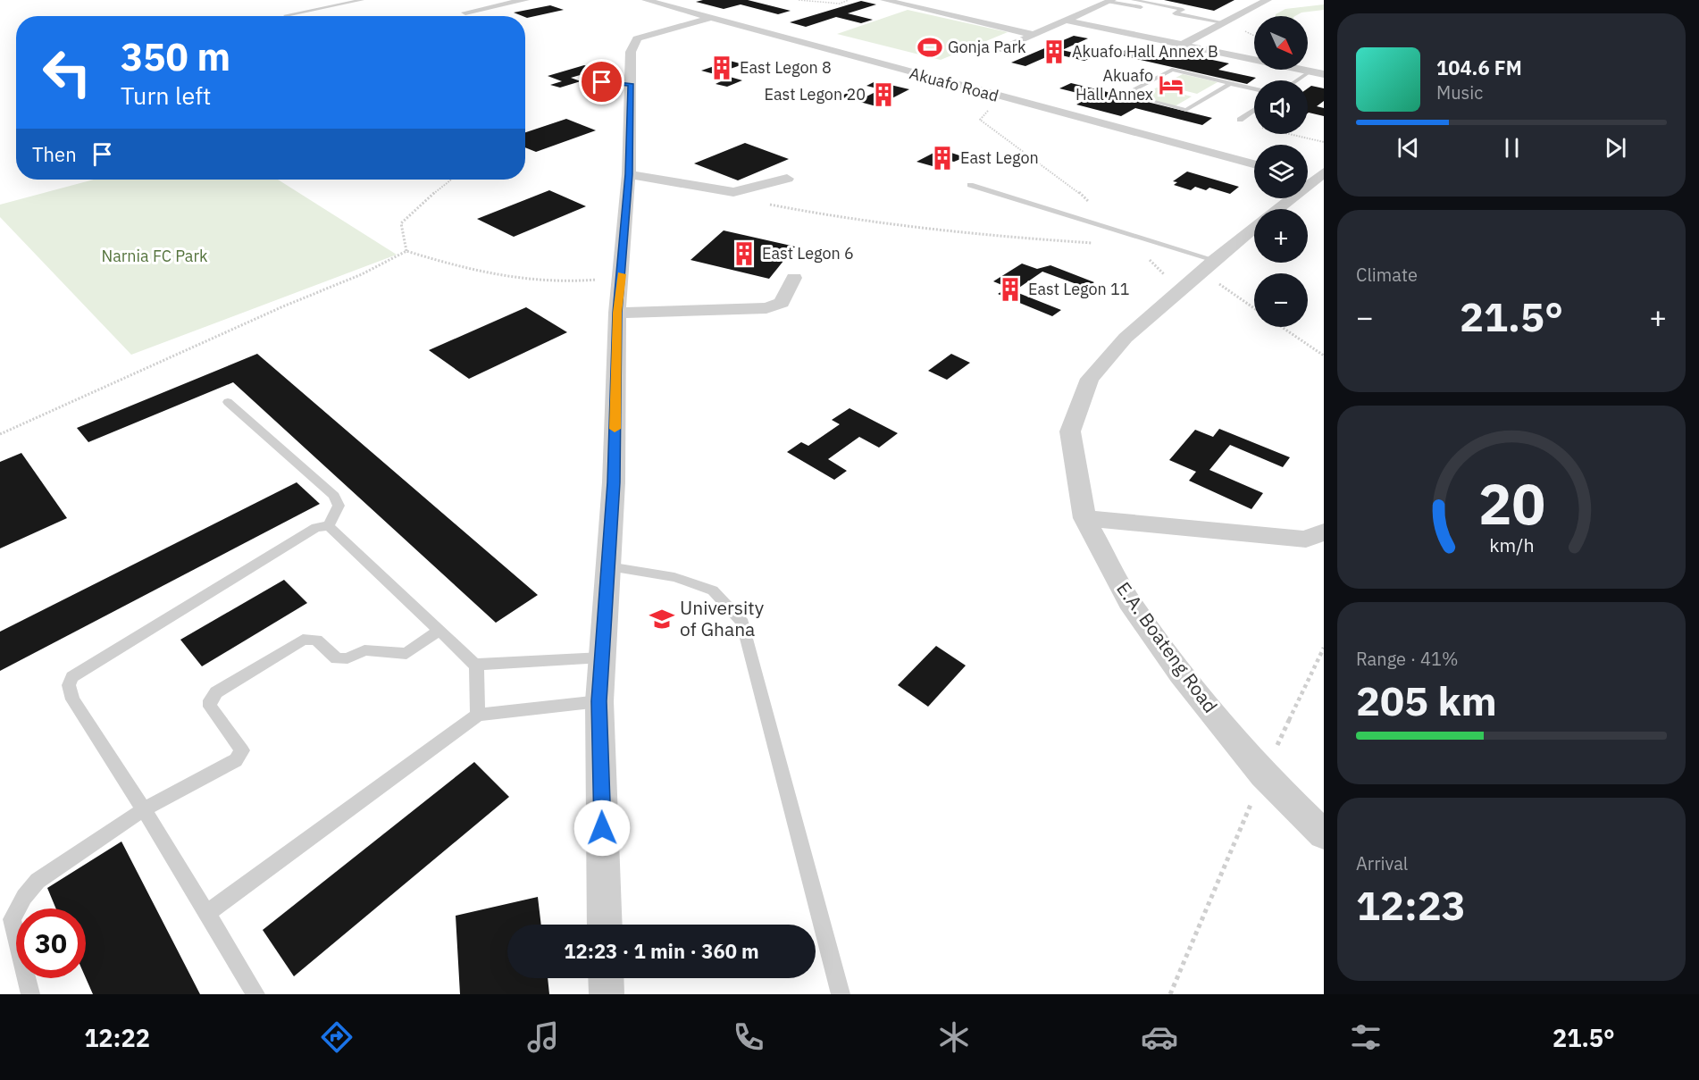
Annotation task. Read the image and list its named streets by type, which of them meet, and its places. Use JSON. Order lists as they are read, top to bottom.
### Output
{
  "streets": {
    "street": ["Akuafo Road", "E.A. Boateng Road"]
  },
  "parks": ["Narnia FC Park"],
  "places": {
    "sports": ["Gonja Park"],
    "building": [
      "Akuafo Hall Annex B",
      "East Legon 8",
      "East Legon 20",
      "East Legon",
      "East Legon 6",
      "East Legon 11"
    ],
    "hotel": ["Akuafo Hall Annex"],
    "school or university": ["University of Ghana"]
  },
  "north": "bottom right",
  "page": {
    "map_buttons": ["+", "−"],
    "turn": ["350 m", "Turn left"],
    "song": ["104.6 FM", "Music"],
    "then": "Then",
    "tile": [
      "Climate",
      ["Range · 41%", "205 km"],
      ["Arrival", "12:23"]
    ],
    "heat": ["−", "21.5°", "+"],
    "limit": "30",
    "trip": "12:23 · 1 min · 360 m",
    "tabs": ["12:22", "21.5°"],
    "gauge": ["20", "km/h"]
  }
}
